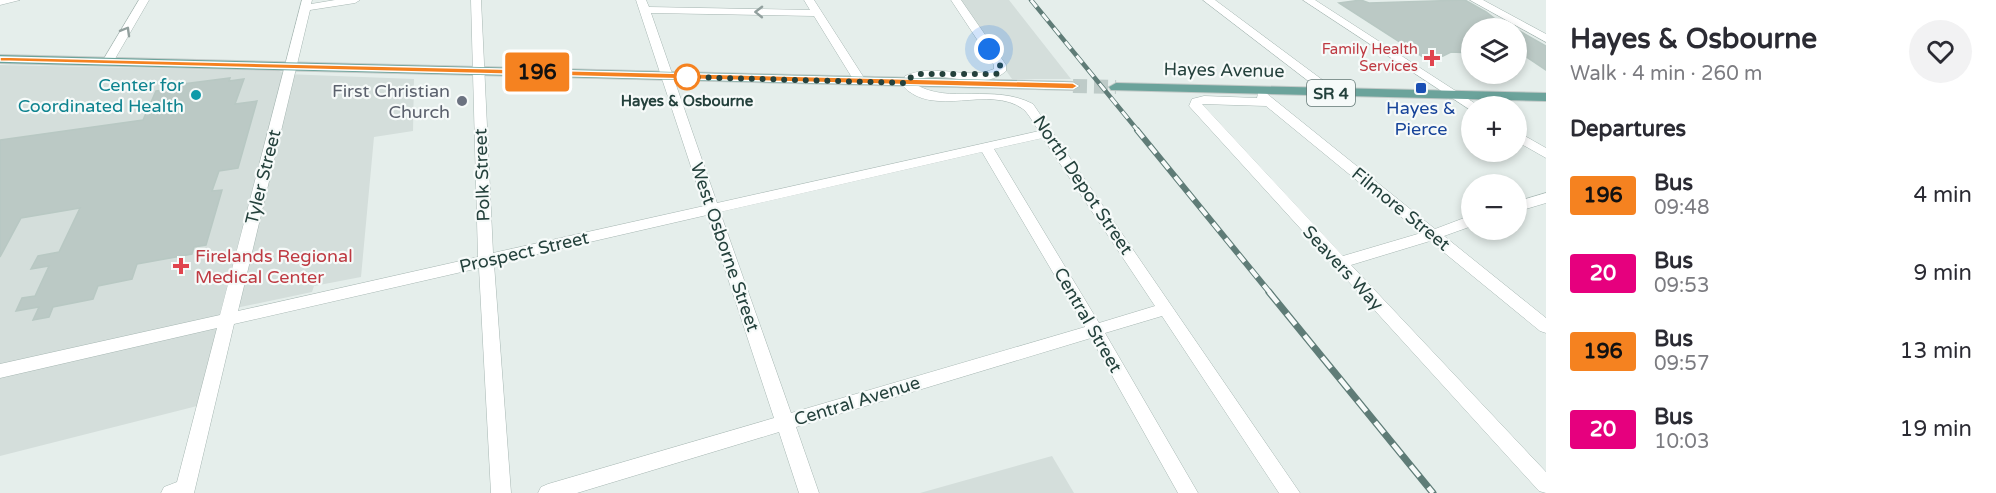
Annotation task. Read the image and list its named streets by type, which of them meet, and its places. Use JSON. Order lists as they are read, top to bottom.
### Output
{
  "streets": {
    "main road": ["Hayes Avenue", "SR 4"],
    "street": [
      "Polk Street",
      "Tyler Street",
      "North Depot Street",
      "Filmore Street",
      "West Osborne Street",
      "Prospect Street",
      "Seavers Way",
      "Central Street",
      "Central Avenue"
    ]
  },
  "crossings": [
    ["Hayes Avenue", "Filmore Street"],
    ["Polk Street", "Prospect Street"],
    ["Tyler Street", "Prospect Street"],
    ["North Depot Street", "Prospect Street"],
    ["North Depot Street", "Central Avenue"],
    ["Filmore Street", "Seavers Way"],
    ["West Osborne Street", "Prospect Street"],
    ["West Osborne Street", "Central Avenue"],
    ["Prospect Street", "Central Street"],
    ["Central Street", "Central Avenue"]
  ],
  "places": {
    "health": ["Family Health Services", "Firelands Regional Medical Center"],
    "other": ["Hayes & Osbourne", "Center for Coordinated Health", "First Christian Church"],
    "transit": ["Hayes & Pierce"]
  },
  "lines": ["bus line 196"],
  "page": {
    "on_map": "196",
    "heading": [
      ["Hayes & Osbourne", "Walk · 4 min · 260 m"],
      "Departures"
    ],
    "map_buttons": ["+", "−"],
    "list": [
      {
        "mark": "196",
        "name": "Bus",
        "note": "09:48",
        "value": "4 min"
      },
      {
        "mark": "20",
        "name": "Bus",
        "note": "09:53",
        "value": "9 min"
      },
      {
        "mark": "196",
        "name": "Bus",
        "note": "09:57",
        "value": "13 min"
      },
      {
        "mark": "20",
        "name": "Bus",
        "note": "10:03",
        "value": "19 min"
      }
    ]
  }
}
